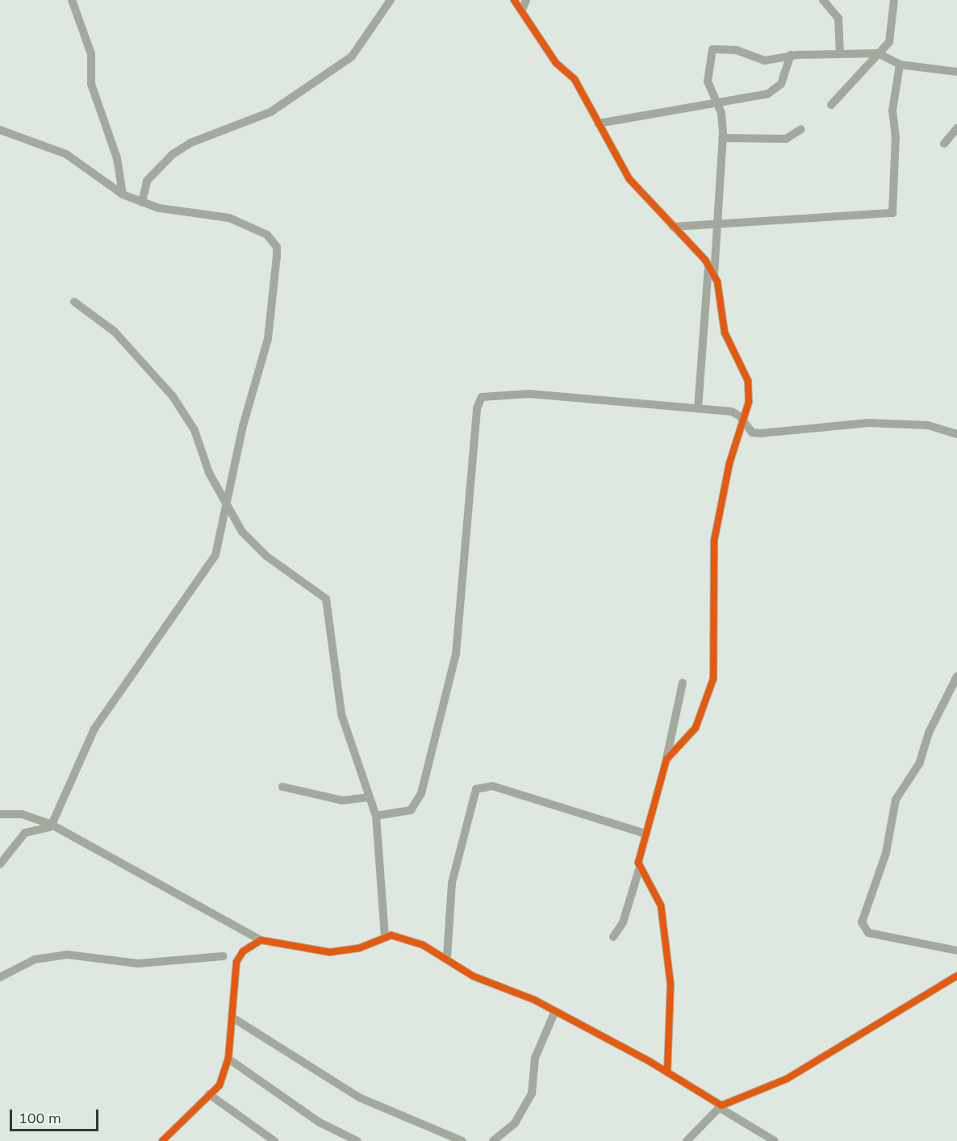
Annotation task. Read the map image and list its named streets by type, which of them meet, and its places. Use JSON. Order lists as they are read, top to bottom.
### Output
{
  "scale_bar": "100 m"
}
